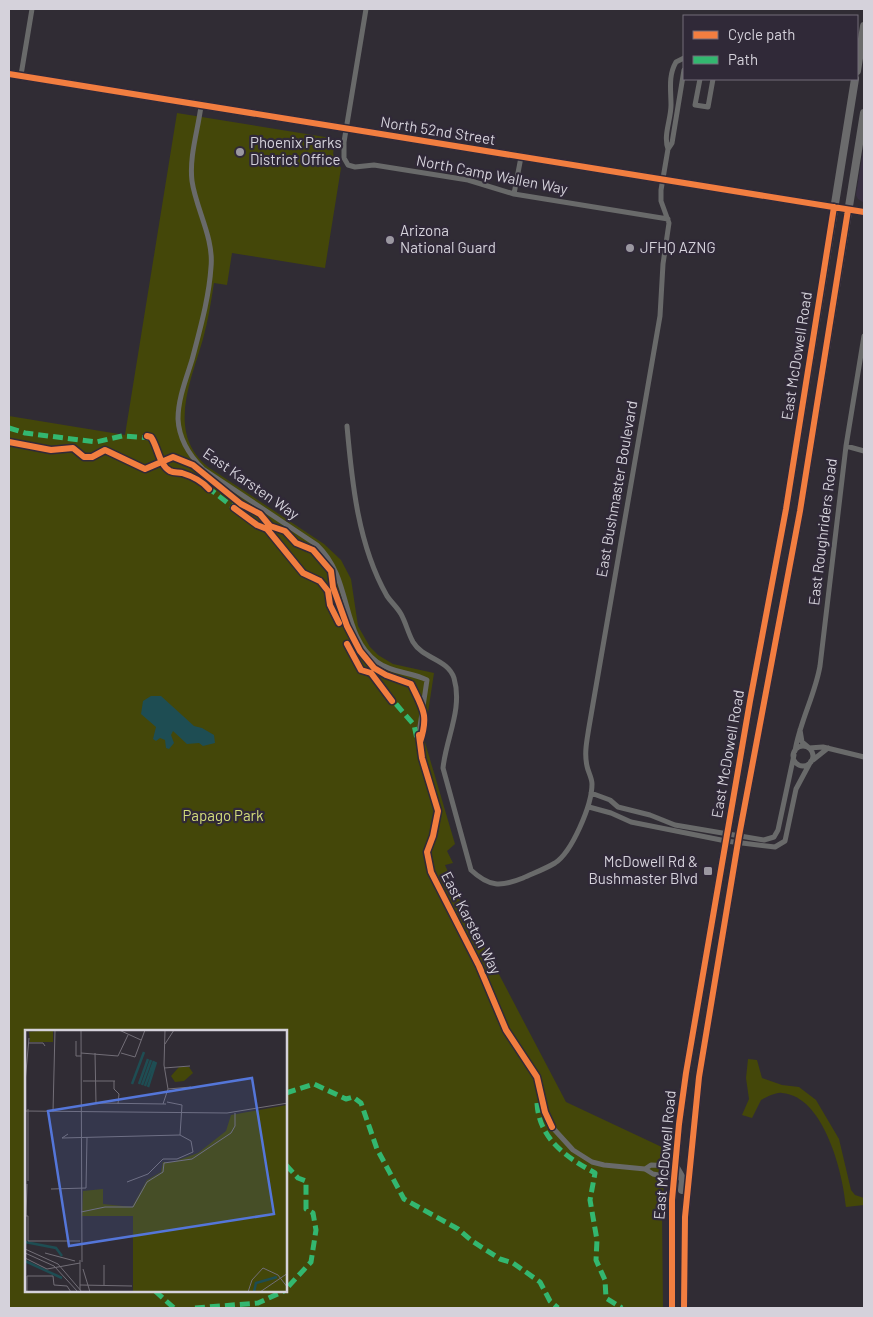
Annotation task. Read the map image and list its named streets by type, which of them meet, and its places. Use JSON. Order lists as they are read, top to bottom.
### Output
{
  "streets": {
    "main road": ["North 52nd Street", "East McDowell Road"],
    "street": [
      "North Camp Wallen Way",
      "East Karsten Way",
      "East Bushmaster Boulevard",
      "East Roughriders Road"
    ]
  },
  "crossings": [
    ["North 52nd Street", "North Camp Wallen Way"],
    ["North 52nd Street", "East McDowell Road"],
    ["North 52nd Street", "East Karsten Way"],
    ["North 52nd Street", "East Bushmaster Boulevard"],
    ["North Camp Wallen Way", "East Bushmaster Boulevard"],
    ["East McDowell Road", "East Karsten Way"]
  ],
  "parks": ["Papago Park"],
  "places": {
    "other": ["Phoenix Parks District Office", "Arizona National Guard", "JFHQ AZNG"],
    "transit": ["McDowell Rd & Bushmaster Blvd"]
  },
  "legend": ["Cycle path", "Path"]
}
